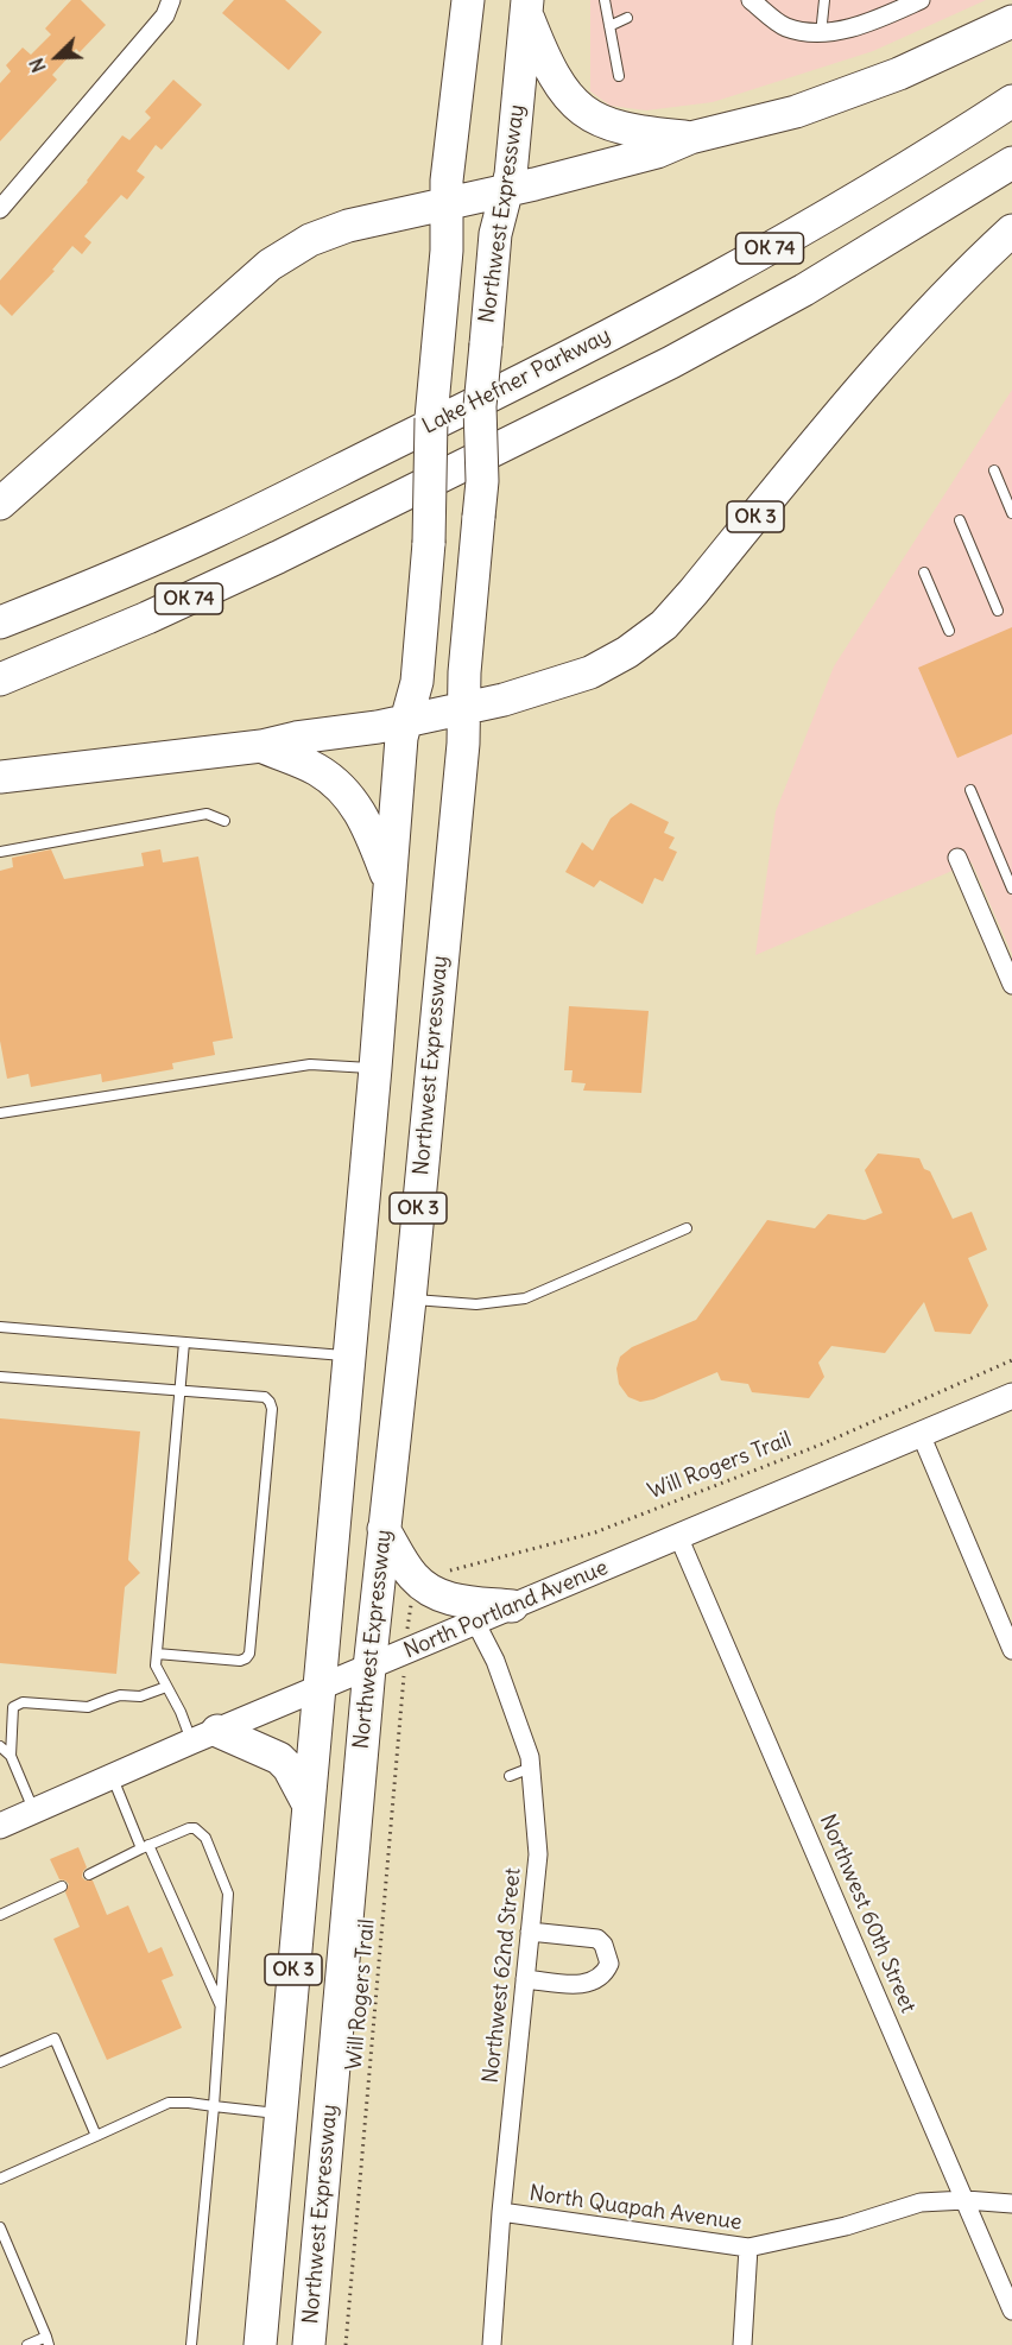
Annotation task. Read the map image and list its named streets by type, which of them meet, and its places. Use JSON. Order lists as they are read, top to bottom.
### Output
{
  "streets": {
    "highway": [
      "Northwest Expressway",
      "OK 74",
      "Lake Hefner Parkway",
      "OK 3"
    ],
    "main road": ["North Portland Avenue"],
    "street": ["Northwest 60th Street", "Northwest 62nd Street", "North Quapah Avenue"],
    "path": ["Will Rogers Trail"]
  },
  "crossings": [
    ["Northwest Expressway", "OK 3"],
    ["Northwest Expressway", "North Portland Avenue"],
    ["OK 3", "North Portland Avenue"],
    ["North Portland Avenue", "Northwest 60th Street"],
    ["North Portland Avenue", "Northwest 62nd Street"],
    ["Northwest 60th Street", "North Quapah Avenue"],
    ["Northwest 62nd Street", "North Quapah Avenue"]
  ],
  "north": "bottom left"
}
